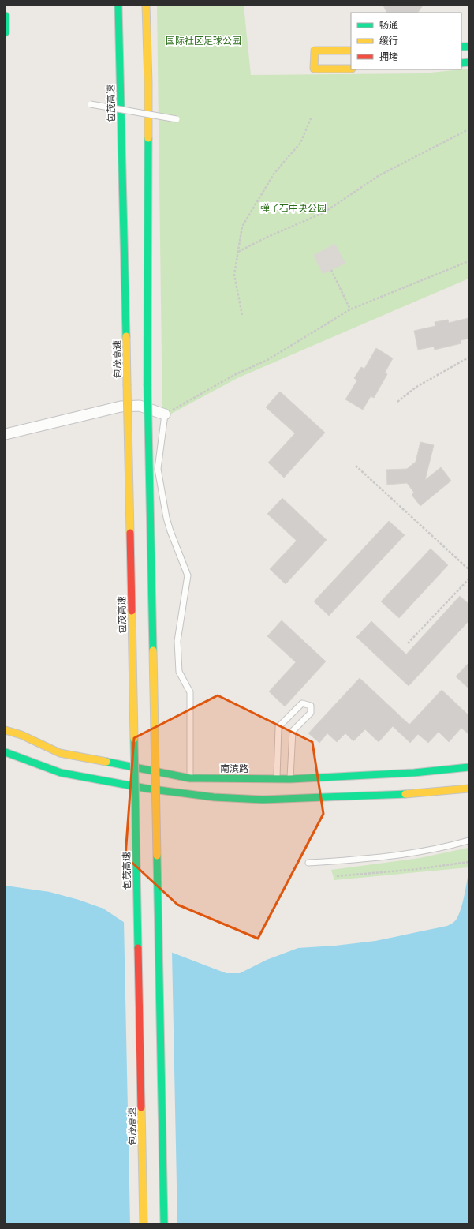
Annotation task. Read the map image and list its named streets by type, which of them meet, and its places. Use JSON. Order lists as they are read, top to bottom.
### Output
{
  "streets": {
    "main road": ["包茂高速", "南滨路"]
  },
  "parks": ["国际社区足球公园", "弹子石中央公园"],
  "legend": ["畅通", "缓行", "拥堵"]
}
